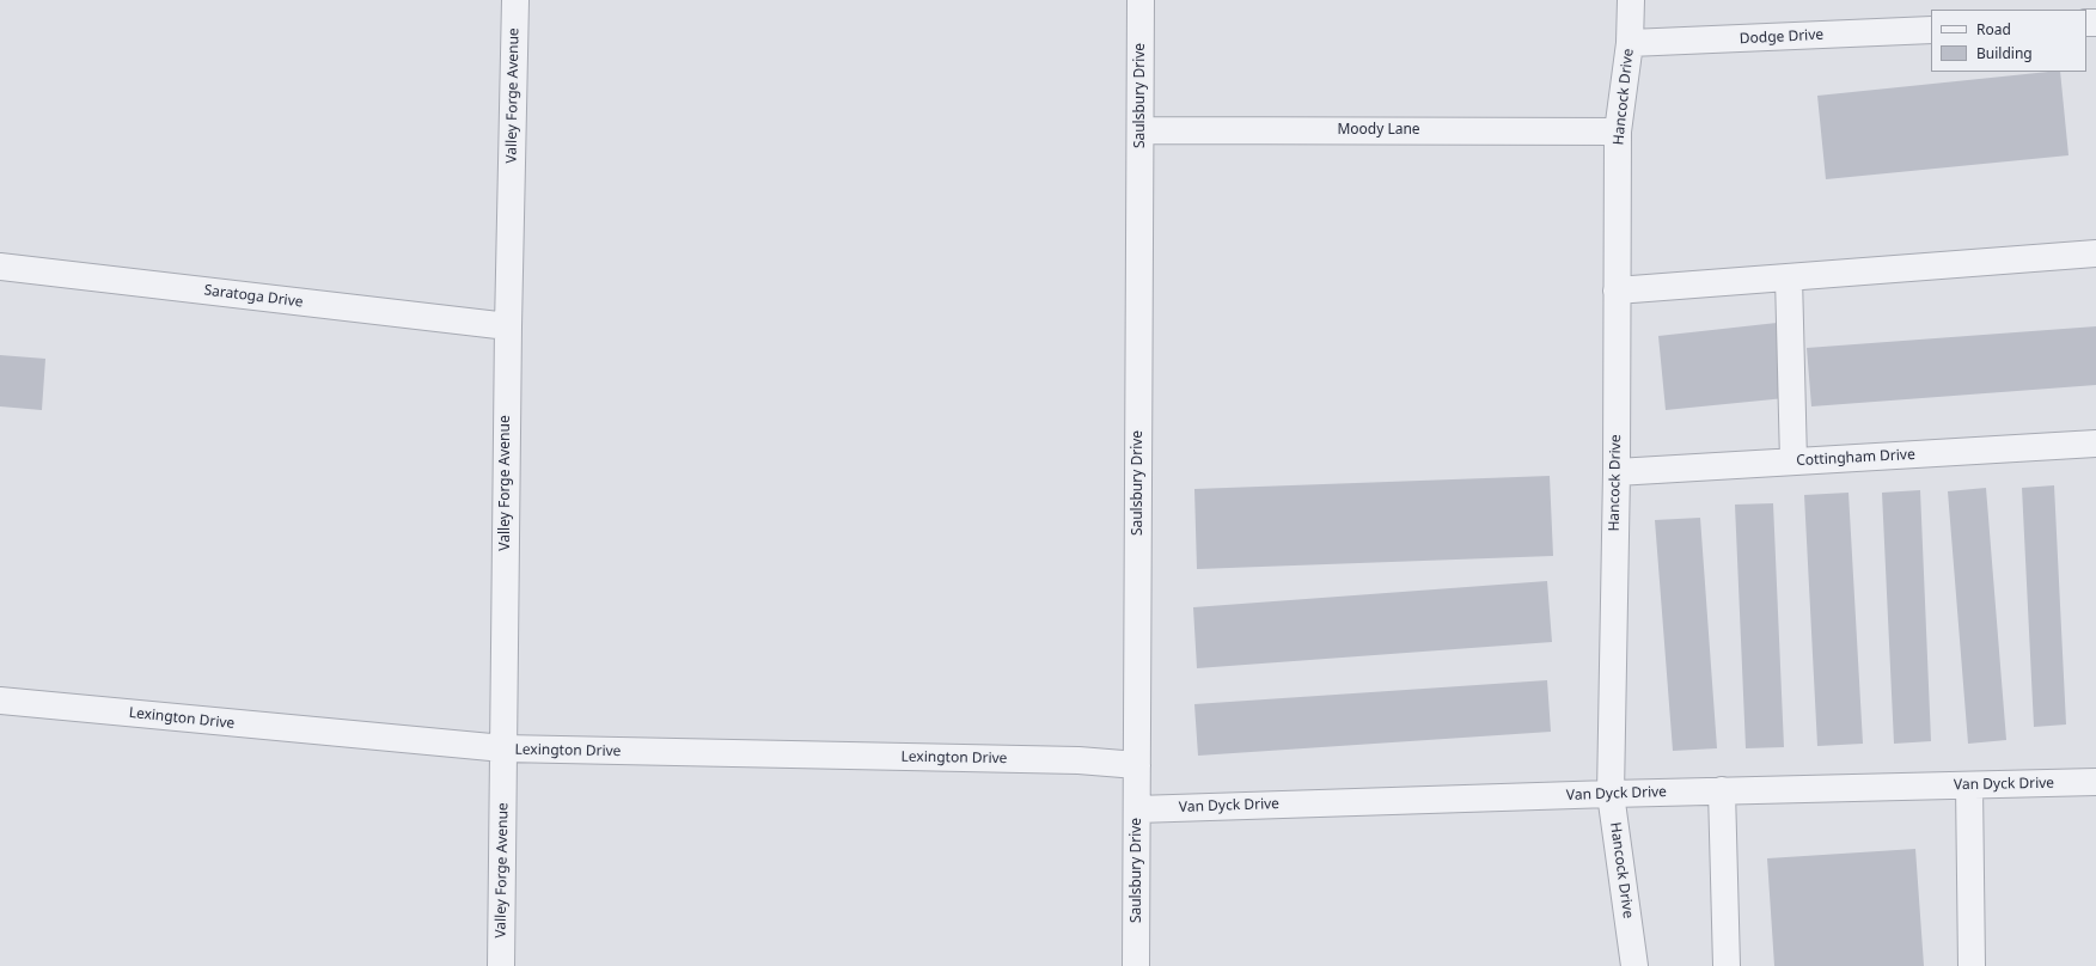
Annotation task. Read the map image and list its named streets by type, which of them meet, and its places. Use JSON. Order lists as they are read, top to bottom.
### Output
{
  "streets": {
    "street": [
      "Dodge Drive",
      "Valley Forge Avenue",
      "Saulsbury Drive",
      "Hancock Drive",
      "Moody Lane",
      "Saratoga Drive",
      "Cottingham Drive",
      "Lexington Drive",
      "Van Dyck Drive"
    ]
  },
  "crossings": [
    ["Dodge Drive", "Hancock Drive"],
    ["Valley Forge Avenue", "Saratoga Drive"],
    ["Valley Forge Avenue", "Lexington Drive"],
    ["Saulsbury Drive", "Moody Lane"],
    ["Saulsbury Drive", "Lexington Drive"],
    ["Saulsbury Drive", "Van Dyck Drive"],
    ["Hancock Drive", "Moody Lane"],
    ["Hancock Drive", "Cottingham Drive"],
    ["Hancock Drive", "Van Dyck Drive"]
  ],
  "legend": ["Road", "Building"]
}
